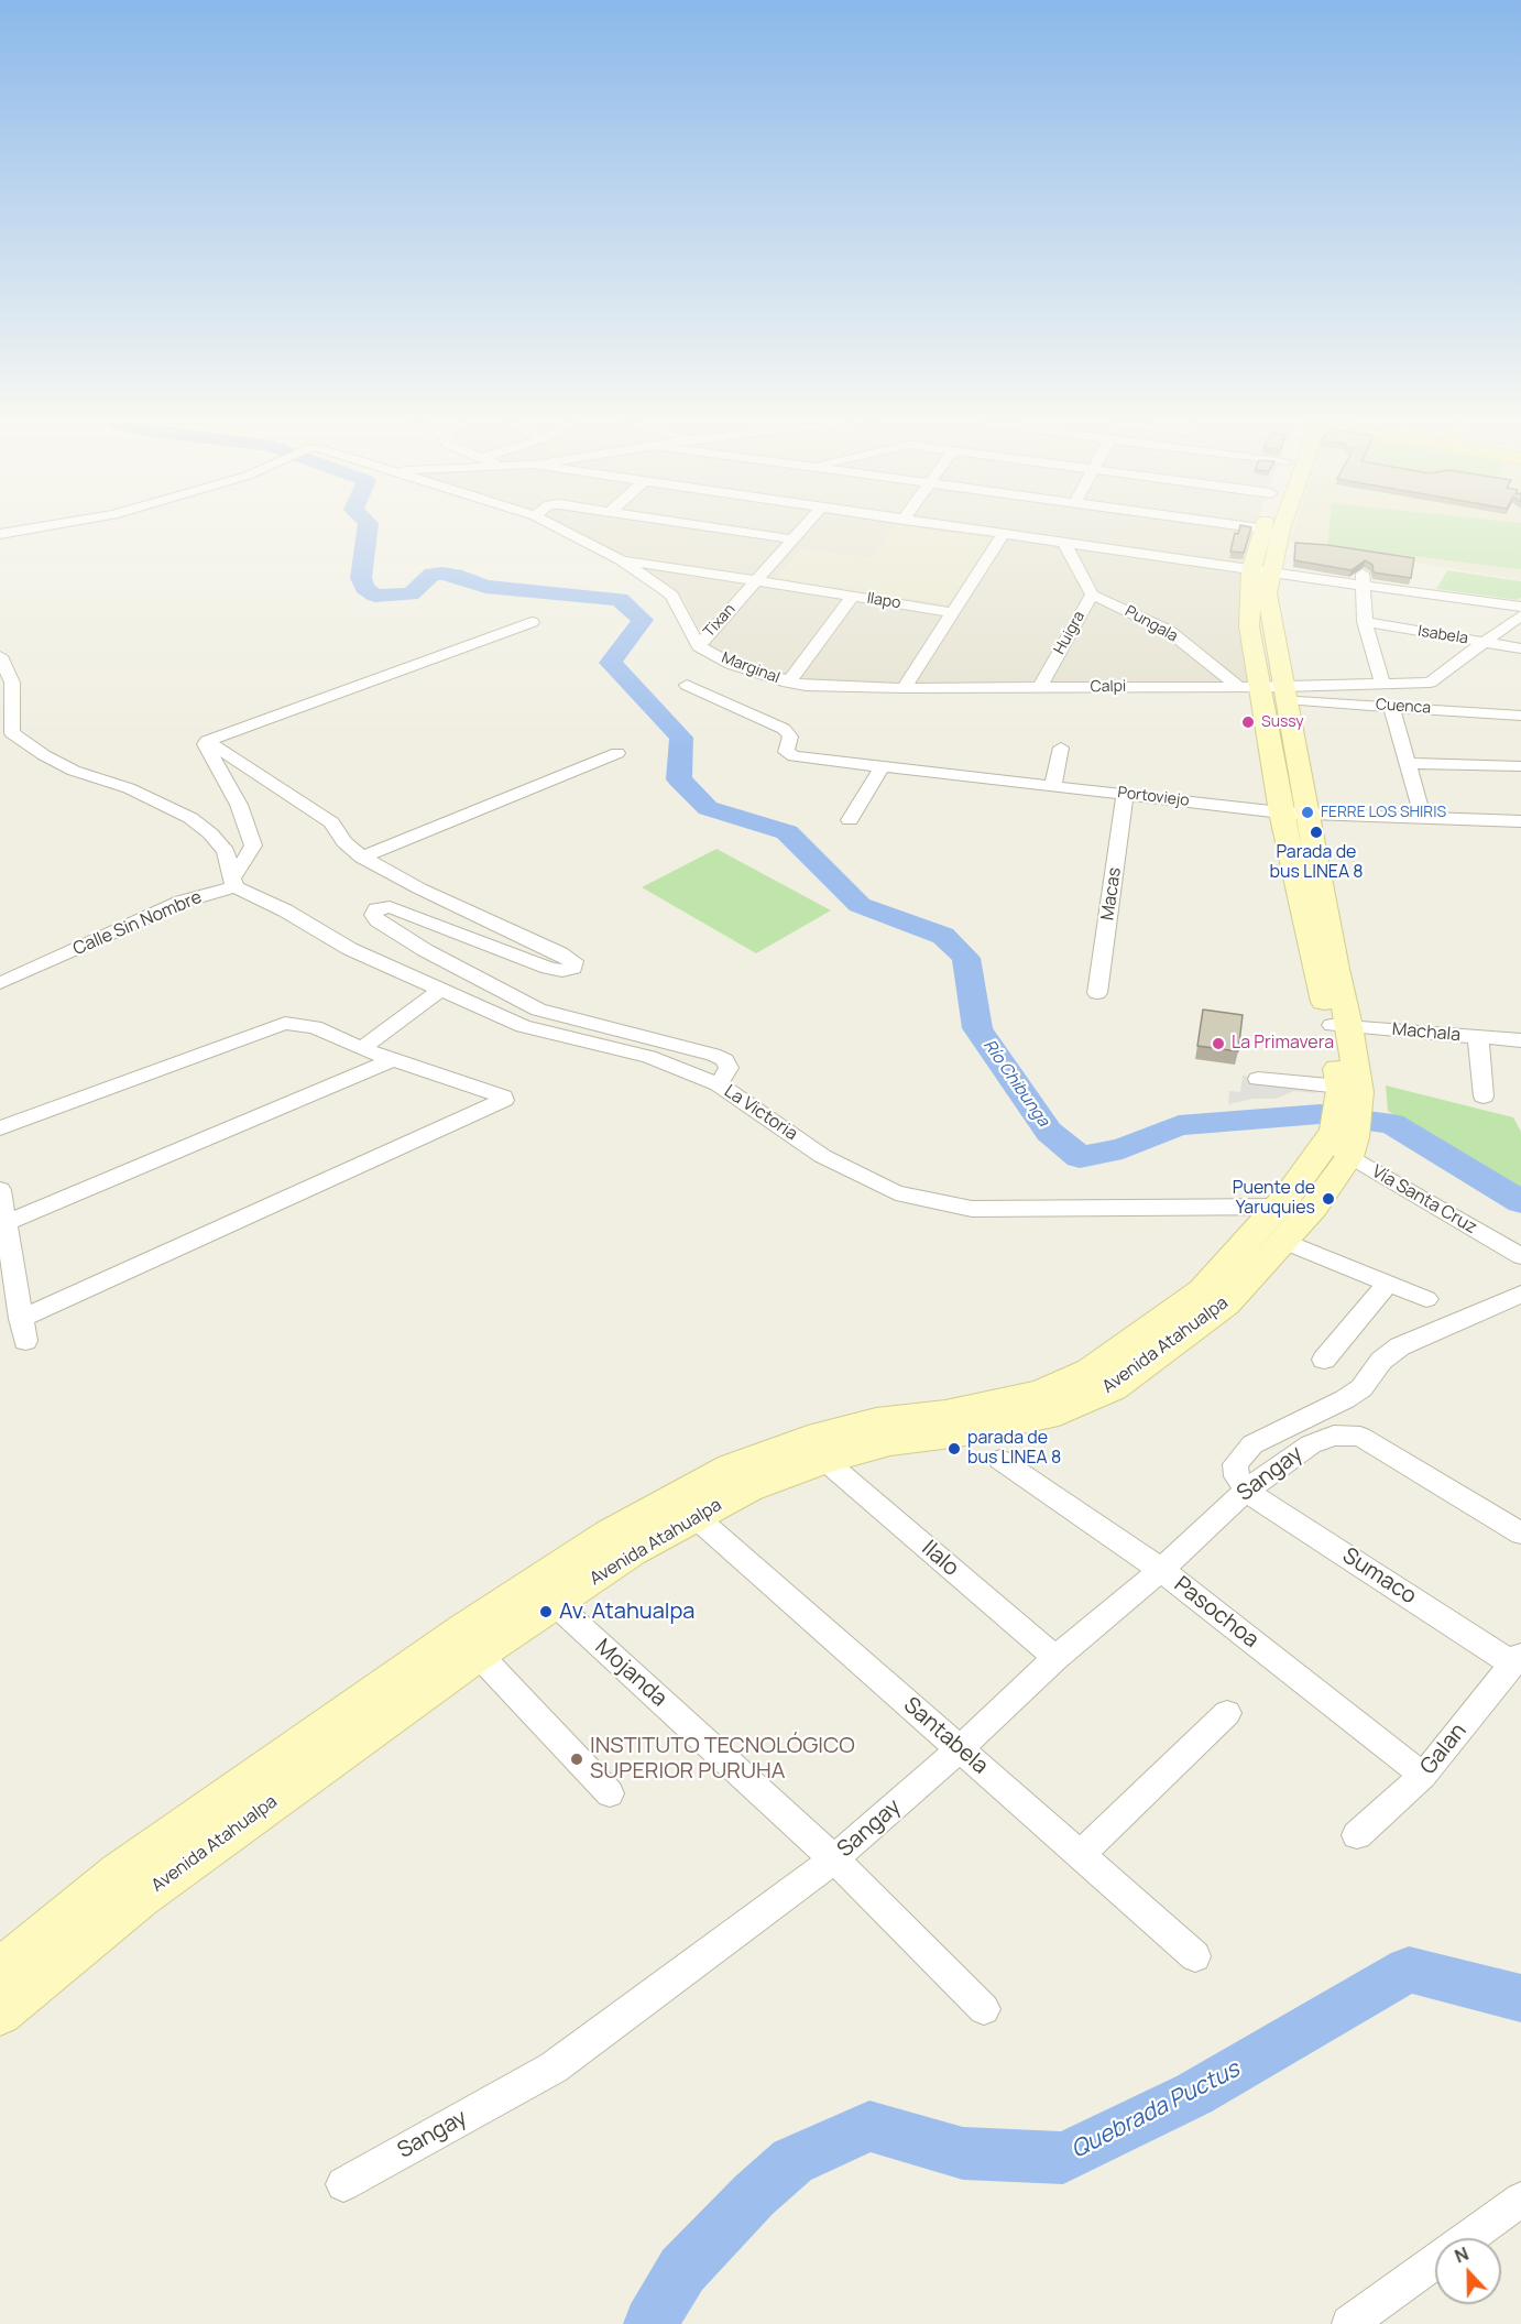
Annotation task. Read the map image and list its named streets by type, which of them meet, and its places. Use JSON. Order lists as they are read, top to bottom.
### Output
{
  "streets": {
    "main road": ["Avenida Atahualpa"],
    "street": [
      "Ilapo",
      "Tixan",
      "Pungala",
      "Huigra",
      "Isabela",
      "Marginal",
      "Calpi",
      "Cuenca",
      "Portoviejo",
      "Macas",
      "Calle Sin Nombre",
      "Machala",
      "La Victoria",
      "Vía Santa Cruz",
      "Sangay",
      "Ilalo",
      "Sumaco",
      "Pasochoa",
      "Mojanda",
      "Santabela",
      "Galan"
    ]
  },
  "crossings": [
    ["Ilapo", "Tixan"],
    ["Ilapo", "Marginal"],
    ["Tixan", "Marginal"],
    ["Pungala", "Huigra"],
    ["Pungala", "Calpi"],
    ["Pungala", "Cuenca"],
    ["Pungala", "Avenida Atahualpa"],
    ["Huigra", "Calpi"],
    ["Isabela", "Calpi"],
    ["Marginal", "Calpi"],
    ["Calpi", "Cuenca"],
    ["Calpi", "Avenida Atahualpa"],
    ["Cuenca", "Avenida Atahualpa"],
    ["Portoviejo", "Macas"],
    ["Portoviejo", "Avenida Atahualpa"],
    ["Calle Sin Nombre", "La Victoria"],
    ["Machala", "Avenida Atahualpa"],
    ["La Victoria", "Avenida Atahualpa"],
    ["Vía Santa Cruz", "Avenida Atahualpa"],
    ["Avenida Atahualpa", "Ilalo"],
    ["Avenida Atahualpa", "Mojanda"],
    ["Avenida Atahualpa", "Santabela"],
    ["Sangay", "Ilalo"],
    ["Sangay", "Sumaco"],
    ["Sangay", "Pasochoa"],
    ["Sangay", "Mojanda"],
    ["Sangay", "Santabela"],
    ["Sumaco", "Galan"],
    ["Pasochoa", "Galan"]
  ],
  "water": ["Río Chibunga", "Quebrada Puctus"],
  "places": [
    "Sussy",
    "FERRE LOS SHIRIS",
    "Parada de bus LINEA 8",
    "La Primavera",
    "Puente de Yaruquies",
    "parada de bus LINEA 8",
    "Av. Atahualpa",
    "INSTITUTO TECNOLÓGICO SUPERIOR PURUHA"
  ],
  "north": "top"
}
